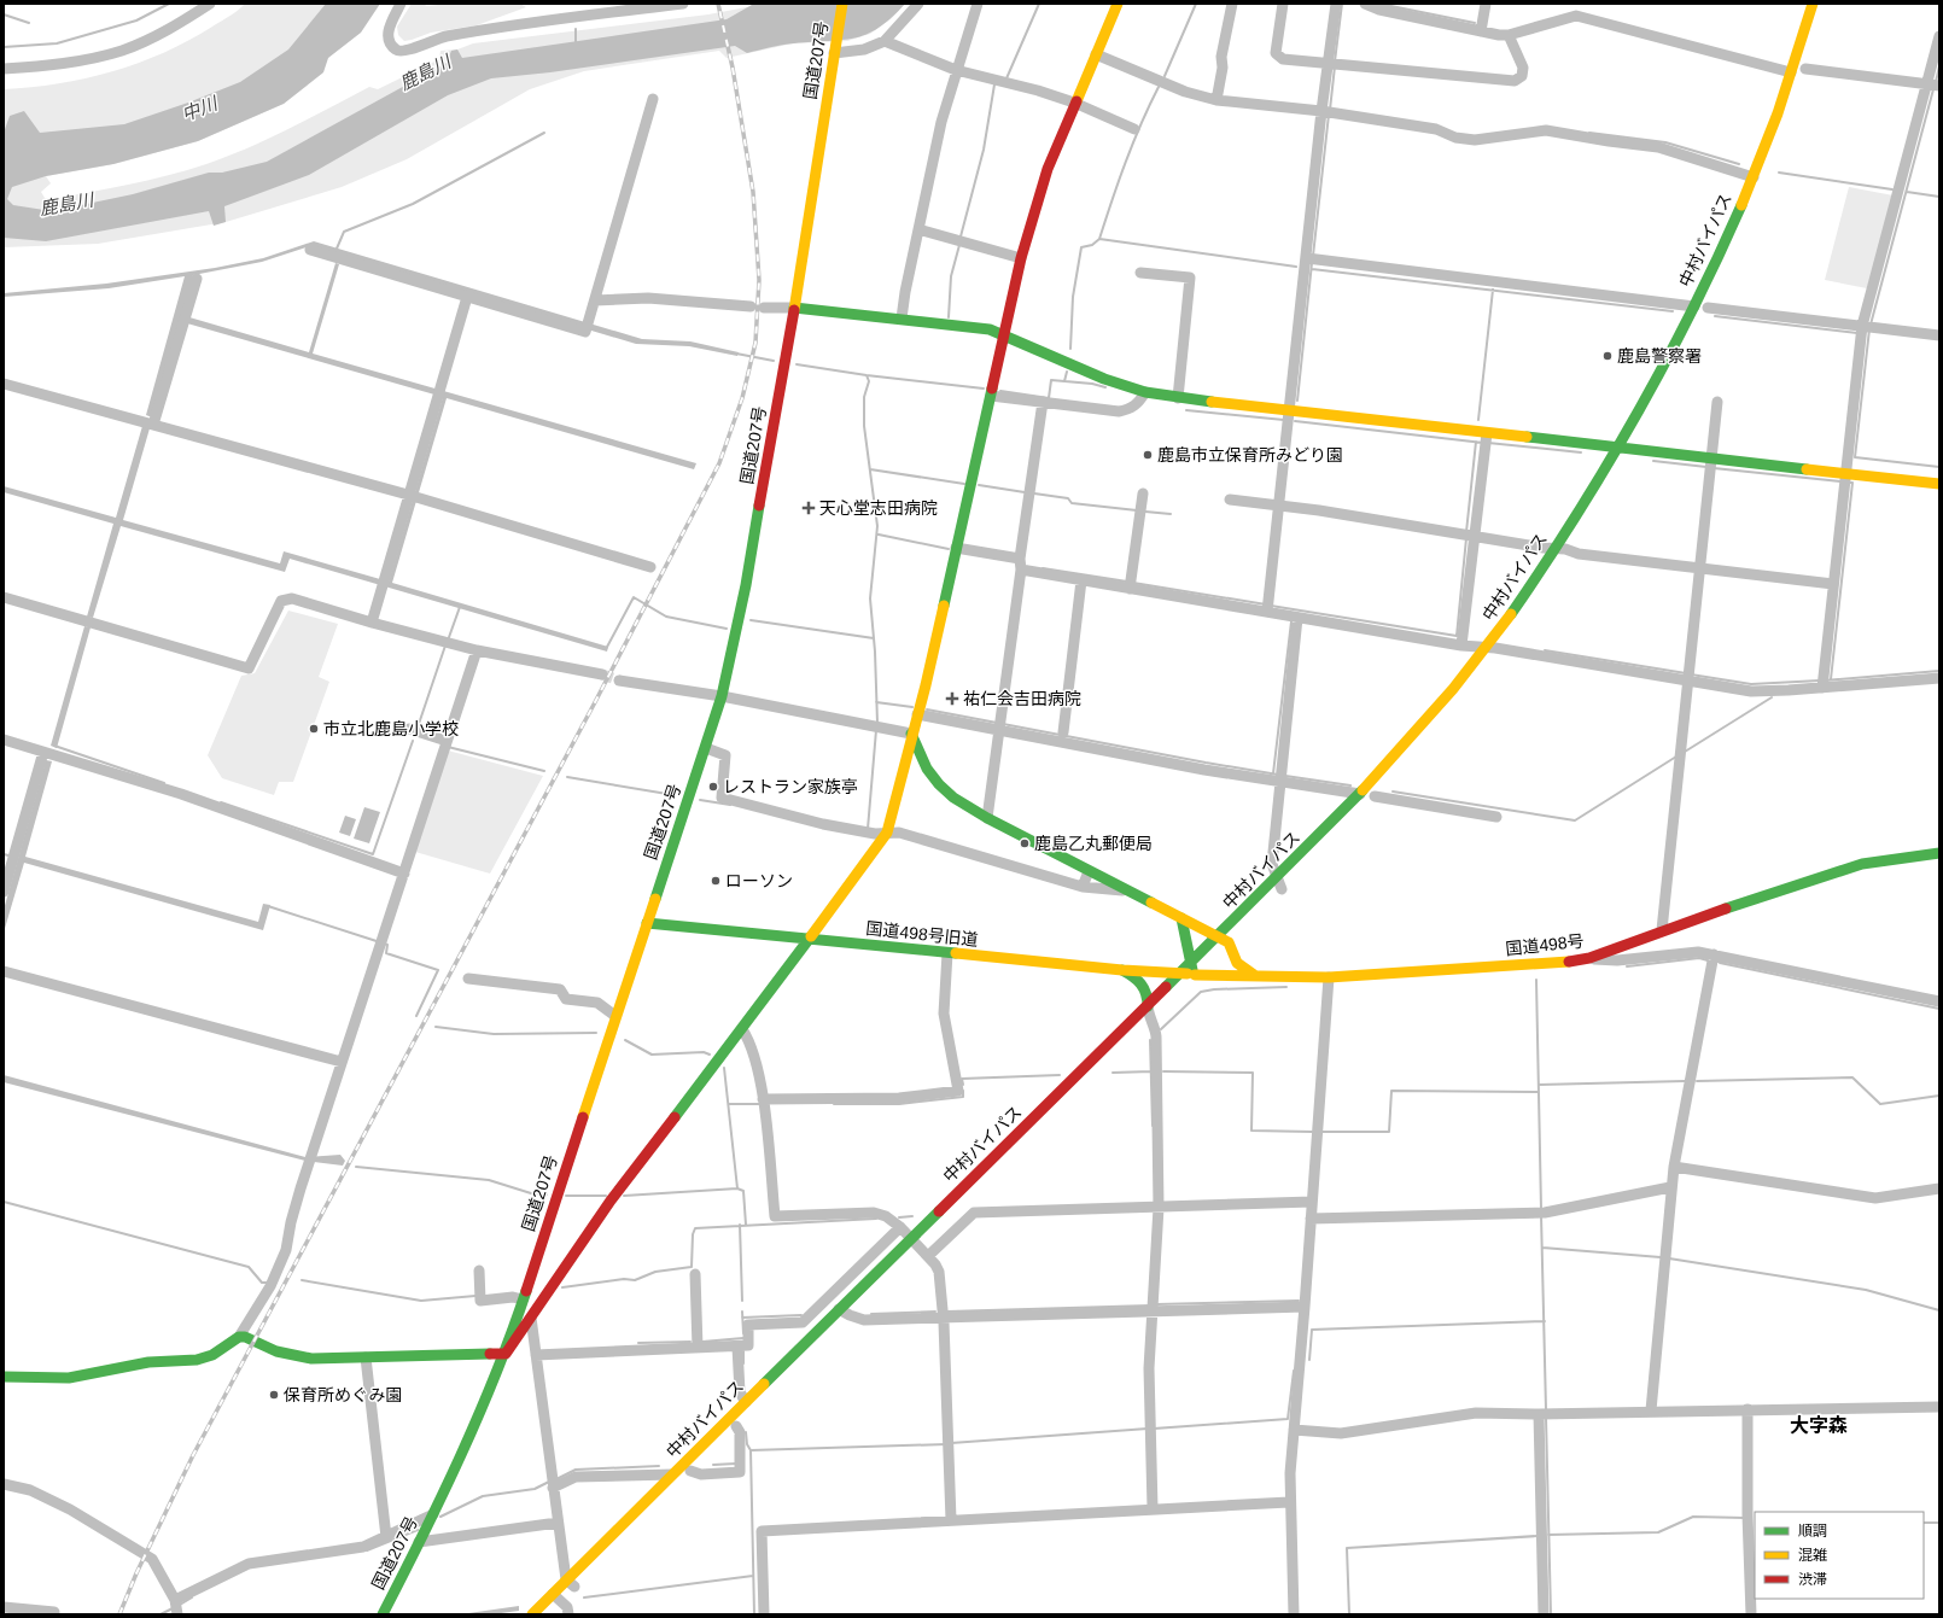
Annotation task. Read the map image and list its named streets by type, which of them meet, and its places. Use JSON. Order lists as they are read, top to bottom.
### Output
{
  "streets": {
    "main road": [
      "国道207号",
      "中村バイパス",
      "国道498号旧道",
      "国道498号"
    ]
  },
  "crossings": [
    ["国道207号", "国道498号旧道"],
    ["中村バイパス", "国道498号旧道"],
    ["中村バイパス", "国道498号"],
    ["国道498号旧道", "国道498号"]
  ],
  "districts": ["大字森"],
  "water": ["鹿島川", "中川"],
  "places": {
    "other": [
      "鹿島警察署",
      "鹿島市立保育所みどり園",
      "市立北鹿島小学校",
      "レストラン家族亭",
      "鹿島乙丸郵便局",
      "ローソン",
      "保育所めぐみ園"
    ],
    "health": ["天心堂志田病院", "祐仁会吉田病院"]
  },
  "legend": ["順調", "混雑", "渋滞"]
}
